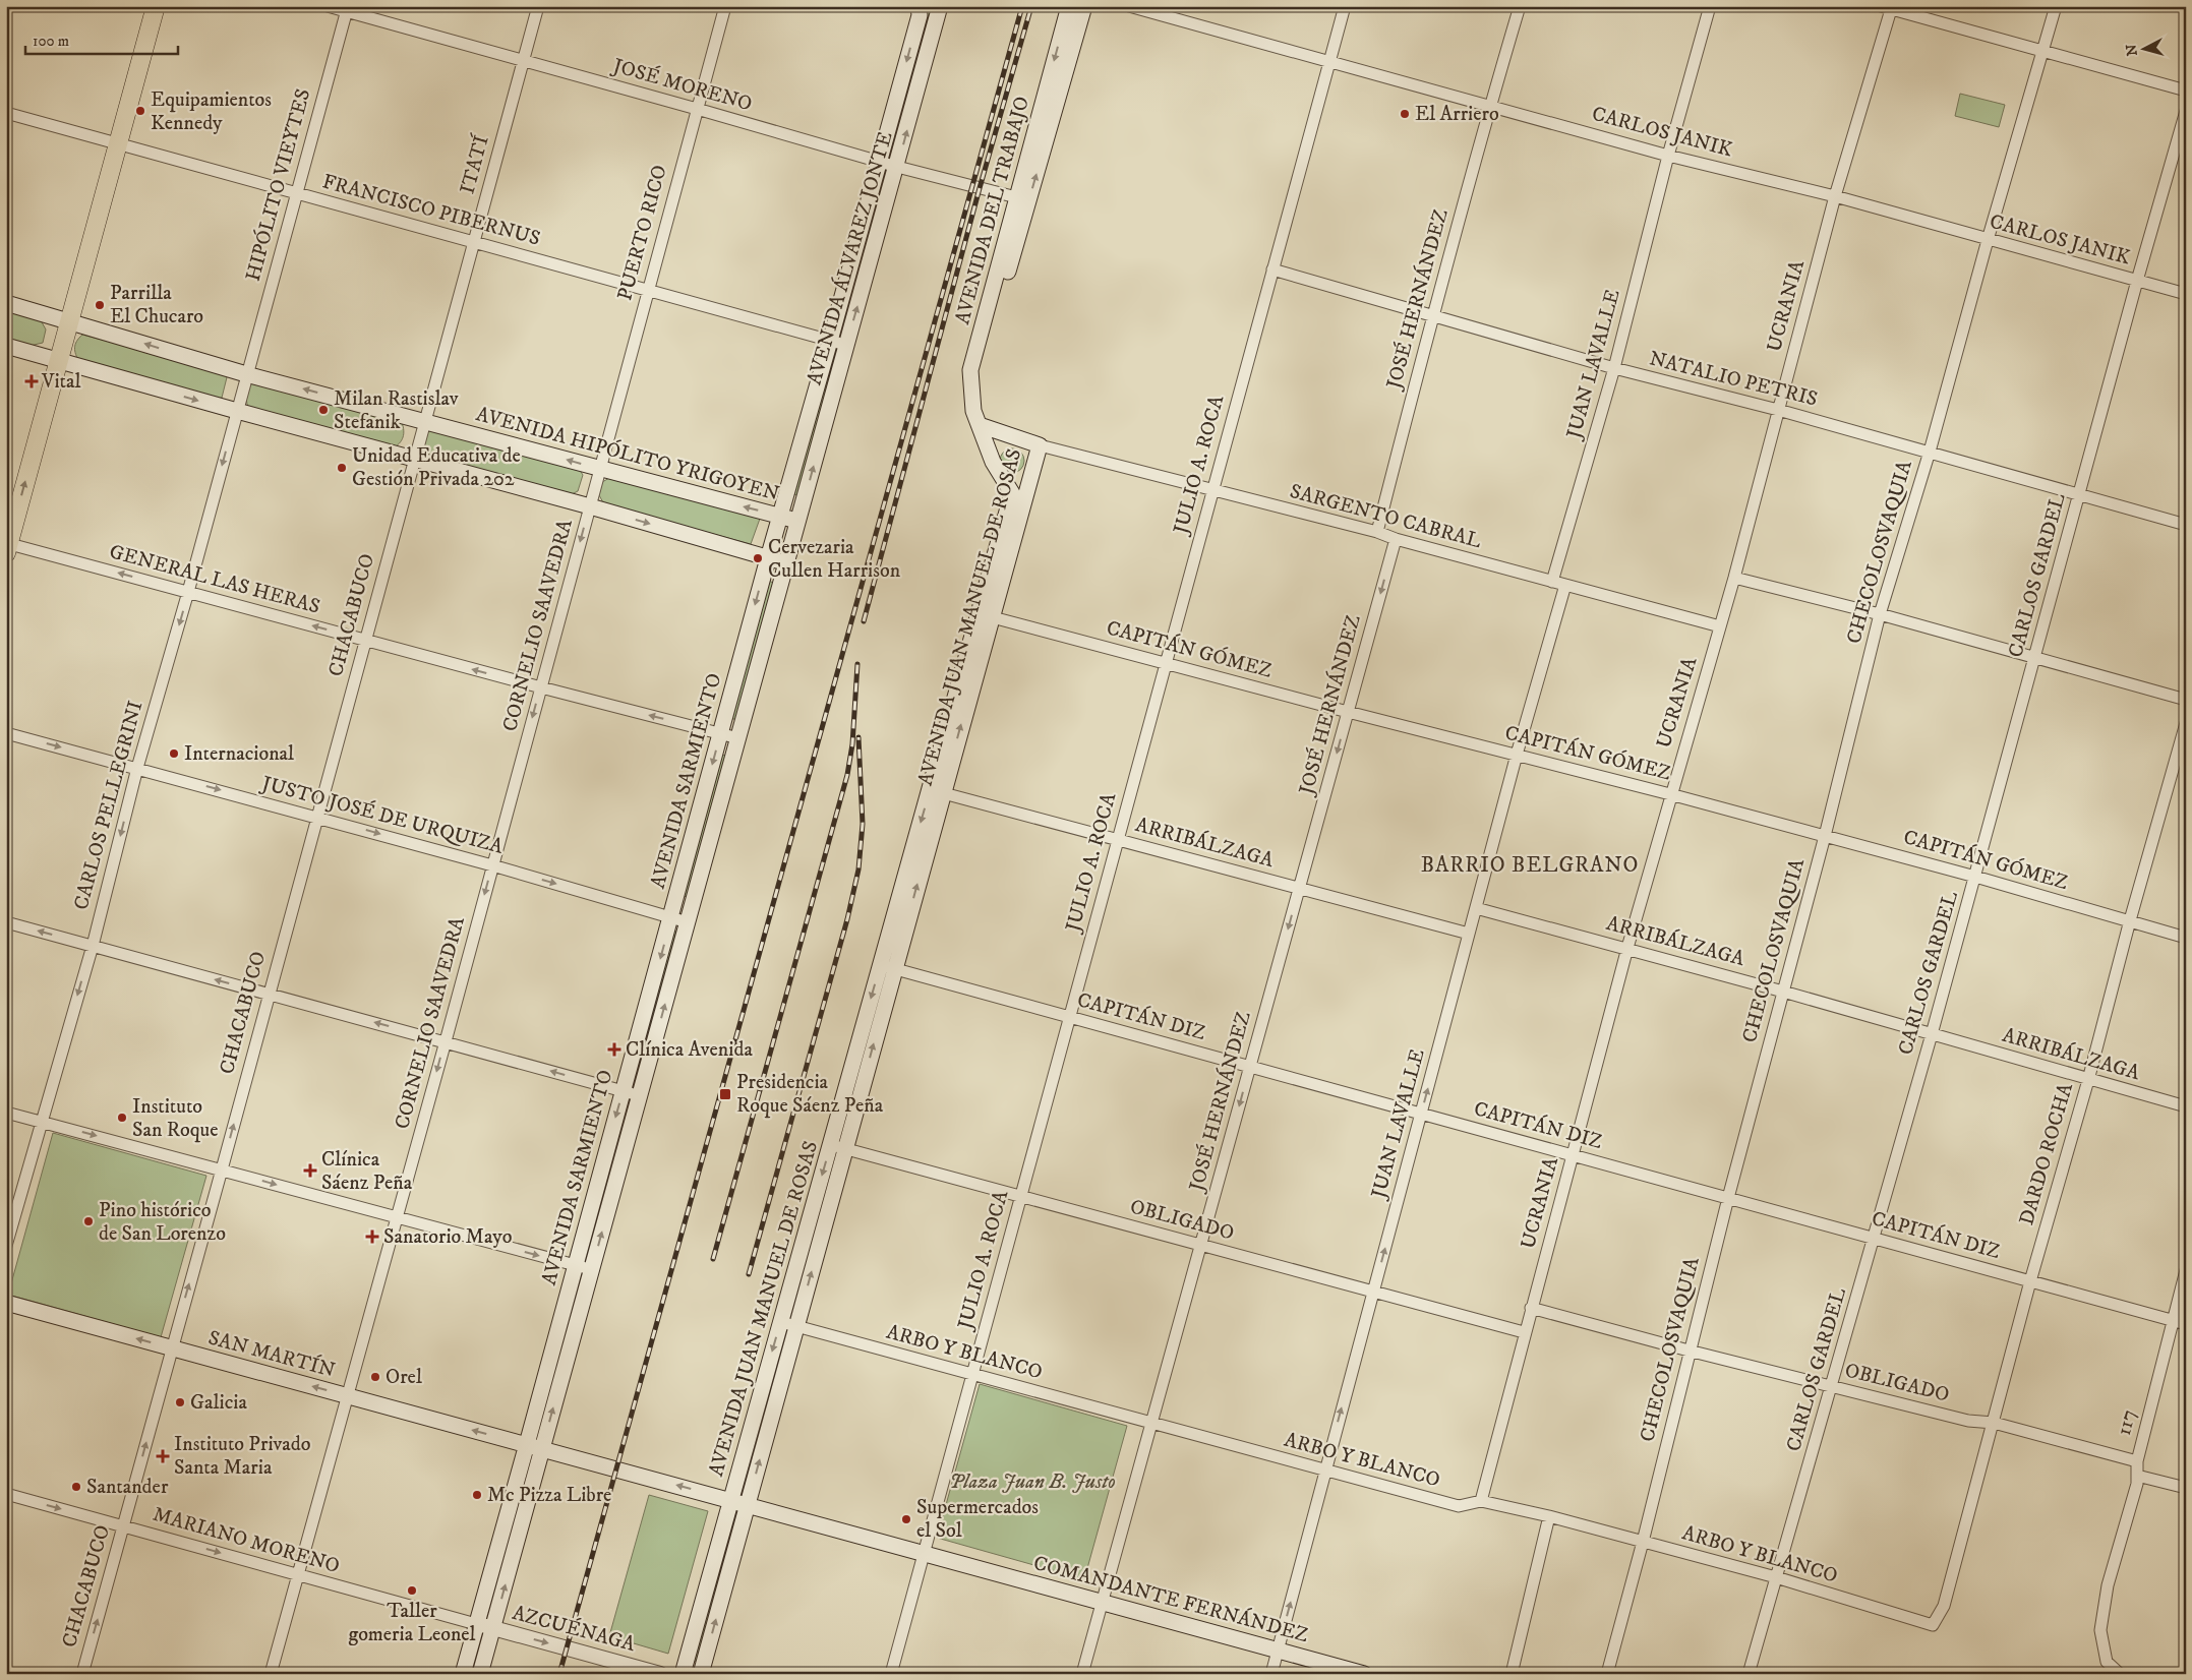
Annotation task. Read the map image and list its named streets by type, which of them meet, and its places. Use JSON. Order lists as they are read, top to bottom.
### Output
{
  "streets": {
    "main road": [
      "AVENIDA DEL TRABAJO",
      "AVENIDA ÁLVAREZ JONTE",
      "AVENIDA HIPÓLITO YRIGOYEN",
      "AVENIDA JUAN MANUEL DE ROSAS",
      "AVENIDA SARMIENTO",
      "SAN MARTÍN",
      "COMANDANTE FERNÁNDEZ"
    ],
    "street": [
      "JOSÉ MORENO",
      "CARLOS JANIK",
      "ITATÍ",
      "HIPÓLITO VIEYTES",
      "FRANCISCO PIBERNUS",
      "PUERTO RICO",
      "JOSÉ HERNÁNDEZ",
      "UCRANIA",
      "JUAN LAVALLE",
      "NATALIO PETRIS",
      "JULIO A. ROCA",
      "SARGENTO CABRAL",
      "CHECOLOSVAQUIA",
      "CARLOS GARDEL",
      "GENERAL LAS HERAS",
      "CHACABUCO",
      "CORNELIO SAAVEDRA",
      "CAPITÁN GÓMEZ",
      "CARLOS PELLEGRINI",
      "JUSTO JOSÉ DE URQUIZA",
      "ARRIBÁLZAGA",
      "CAPITÁN DIZ",
      "DARDO ROCHA",
      "OBLIGADO",
      "ARBO Y BLANCO",
      "117",
      "MARIANO MORENO",
      "AZCUÉNAGA"
    ]
  },
  "crossings": [
    ["JOSÉ MORENO", "ITATÍ"],
    ["JOSÉ MORENO", "HIPÓLITO VIEYTES"],
    ["JOSÉ MORENO", "AVENIDA DEL TRABAJO"],
    ["JOSÉ MORENO", "PUERTO RICO"],
    ["JOSÉ MORENO", "AVENIDA ÁLVAREZ JONTE"],
    ["CARLOS JANIK", "JOSÉ HERNÁNDEZ"],
    ["CARLOS JANIK", "UCRANIA"],
    ["CARLOS JANIK", "JUAN LAVALLE"],
    ["CARLOS JANIK", "JULIO A. ROCA"],
    ["CARLOS JANIK", "CHECOLOSVAQUIA"],
    ["CARLOS JANIK", "CARLOS GARDEL"],
    ["ITATÍ", "FRANCISCO PIBERNUS"],
    ["ITATÍ", "AVENIDA HIPÓLITO YRIGOYEN"],
    ["ITATÍ", "CHACABUCO"],
    ["HIPÓLITO VIEYTES", "FRANCISCO PIBERNUS"],
    ["HIPÓLITO VIEYTES", "AVENIDA HIPÓLITO YRIGOYEN"],
    ["HIPÓLITO VIEYTES", "CARLOS PELLEGRINI"],
    ["FRANCISCO PIBERNUS", "PUERTO RICO"],
    ["FRANCISCO PIBERNUS", "AVENIDA ÁLVAREZ JONTE"],
    ["AVENIDA DEL TRABAJO", "AVENIDA JUAN MANUEL DE ROSAS"],
    ["PUERTO RICO", "AVENIDA HIPÓLITO YRIGOYEN"],
    ["PUERTO RICO", "CORNELIO SAAVEDRA"],
    ["AVENIDA ÁLVAREZ JONTE", "AVENIDA HIPÓLITO YRIGOYEN"],
    ["AVENIDA ÁLVAREZ JONTE", "AVENIDA SARMIENTO"],
    ["JOSÉ HERNÁNDEZ", "NATALIO PETRIS"],
    ["JOSÉ HERNÁNDEZ", "SARGENTO CABRAL"],
    ["JOSÉ HERNÁNDEZ", "CAPITÁN GÓMEZ"],
    ["JOSÉ HERNÁNDEZ", "ARRIBÁLZAGA"],
    ["JOSÉ HERNÁNDEZ", "CAPITÁN DIZ"],
    ["JOSÉ HERNÁNDEZ", "OBLIGADO"],
    ["JOSÉ HERNÁNDEZ", "ARBO Y BLANCO"],
    ["JOSÉ HERNÁNDEZ", "COMANDANTE FERNÁNDEZ"],
    ["UCRANIA", "NATALIO PETRIS"],
    ["UCRANIA", "SARGENTO CABRAL"],
    ["UCRANIA", "CAPITÁN GÓMEZ"],
    ["UCRANIA", "ARRIBÁLZAGA"],
    ["UCRANIA", "CAPITÁN DIZ"],
    ["UCRANIA", "OBLIGADO"],
    ["UCRANIA", "ARBO Y BLANCO"],
    ["JUAN LAVALLE", "NATALIO PETRIS"],
    ["JUAN LAVALLE", "SARGENTO CABRAL"],
    ["JUAN LAVALLE", "CAPITÁN GÓMEZ"],
    ["JUAN LAVALLE", "ARRIBÁLZAGA"],
    ["JUAN LAVALLE", "CAPITÁN DIZ"],
    ["JUAN LAVALLE", "OBLIGADO"],
    ["JUAN LAVALLE", "ARBO Y BLANCO"],
    ["JUAN LAVALLE", "COMANDANTE FERNÁNDEZ"],
    ["NATALIO PETRIS", "JULIO A. ROCA"],
    ["NATALIO PETRIS", "CHECOLOSVAQUIA"],
    ["NATALIO PETRIS", "CARLOS GARDEL"],
    ["AVENIDA HIPÓLITO YRIGOYEN", "CHACABUCO"],
    ["AVENIDA HIPÓLITO YRIGOYEN", "CORNELIO SAAVEDRA"],
    ["AVENIDA HIPÓLITO YRIGOYEN", "AVENIDA SARMIENTO"],
    ["AVENIDA HIPÓLITO YRIGOYEN", "CARLOS PELLEGRINI"],
    ["JULIO A. ROCA", "SARGENTO CABRAL"],
    ["JULIO A. ROCA", "CAPITÁN GÓMEZ"],
    ["JULIO A. ROCA", "ARRIBÁLZAGA"],
    ["JULIO A. ROCA", "CAPITÁN DIZ"],
    ["JULIO A. ROCA", "OBLIGADO"],
    ["JULIO A. ROCA", "ARBO Y BLANCO"],
    ["JULIO A. ROCA", "COMANDANTE FERNÁNDEZ"],
    ["SARGENTO CABRAL", "AVENIDA JUAN MANUEL DE ROSAS"],
    ["CHECOLOSVAQUIA", "CAPITÁN GÓMEZ"],
    ["CHECOLOSVAQUIA", "ARRIBÁLZAGA"],
    ["CHECOLOSVAQUIA", "CAPITÁN DIZ"],
    ["CHECOLOSVAQUIA", "OBLIGADO"],
    ["CHECOLOSVAQUIA", "ARBO Y BLANCO"],
    ["CARLOS GARDEL", "CAPITÁN GÓMEZ"],
    ["CARLOS GARDEL", "ARRIBÁLZAGA"],
    ["CARLOS GARDEL", "CAPITÁN DIZ"],
    ["CARLOS GARDEL", "OBLIGADO"],
    ["CARLOS GARDEL", "ARBO Y BLANCO"],
    ["GENERAL LAS HERAS", "CHACABUCO"],
    ["GENERAL LAS HERAS", "CORNELIO SAAVEDRA"],
    ["GENERAL LAS HERAS", "AVENIDA SARMIENTO"],
    ["GENERAL LAS HERAS", "CARLOS PELLEGRINI"],
    ["CHACABUCO", "JUSTO JOSÉ DE URQUIZA"],
    ["CHACABUCO", "SAN MARTÍN"],
    ["CHACABUCO", "MARIANO MORENO"],
    ["AVENIDA JUAN MANUEL DE ROSAS", "CAPITÁN GÓMEZ"],
    ["AVENIDA JUAN MANUEL DE ROSAS", "ARRIBÁLZAGA"],
    ["AVENIDA JUAN MANUEL DE ROSAS", "CAPITÁN DIZ"],
    ["AVENIDA JUAN MANUEL DE ROSAS", "OBLIGADO"],
    ["AVENIDA JUAN MANUEL DE ROSAS", "ARBO Y BLANCO"],
    ["AVENIDA JUAN MANUEL DE ROSAS", "COMANDANTE FERNÁNDEZ"],
    ["CORNELIO SAAVEDRA", "JUSTO JOSÉ DE URQUIZA"],
    ["CORNELIO SAAVEDRA", "SAN MARTÍN"],
    ["CORNELIO SAAVEDRA", "MARIANO MORENO"],
    ["CAPITÁN GÓMEZ", "DARDO ROCHA"],
    ["AVENIDA SARMIENTO", "JUSTO JOSÉ DE URQUIZA"],
    ["AVENIDA SARMIENTO", "SAN MARTÍN"],
    ["AVENIDA SARMIENTO", "MARIANO MORENO"],
    ["AVENIDA SARMIENTO", "COMANDANTE FERNÁNDEZ"],
    ["AVENIDA SARMIENTO", "AZCUÉNAGA"],
    ["CARLOS PELLEGRINI", "JUSTO JOSÉ DE URQUIZA"],
    ["ARRIBÁLZAGA", "DARDO ROCHA"],
    ["CAPITÁN DIZ", "DARDO ROCHA"],
    ["CAPITÁN DIZ", "117"],
    ["DARDO ROCHA", "OBLIGADO"],
    ["DARDO ROCHA", "ARBO Y BLANCO"],
    ["OBLIGADO", "117"],
    ["SAN MARTÍN", "COMANDANTE FERNÁNDEZ"],
    ["MARIANO MORENO", "AZCUÉNAGA"]
  ],
  "one_way": [
    "JOSÉ HERNÁNDEZ",
    "JUAN LAVALLE",
    "GENERAL LAS HERAS",
    "CHACABUCO",
    "CORNELIO SAAVEDRA",
    "CARLOS PELLEGRINI",
    "JUSTO JOSÉ DE URQUIZA",
    "SAN MARTÍN",
    "MARIANO MORENO",
    "AZCUÉNAGA"
  ],
  "districts": ["BARRIO BELGRANO"],
  "parks": ["Plaza Juan B. Justo"],
  "places": {
    "other": [
      "Equipamientos Kennedy",
      "El Arriero",
      "Parrilla El Chucaro",
      "Milan Rastislav Stefanik",
      "Unidad Educativa de Gestión Privada 202",
      "Cervezaria Cullen Harrison",
      "Internacional",
      "Instituto San Roque",
      "Pino histórico de San Lorenzo",
      "Orel",
      "Galicia",
      "Santander",
      "Mc Pizza Libre",
      "Supermercados el Sol",
      "Taller gomeria Leonel"
    ],
    "health": [
      "Vital",
      "Clínica Avenida",
      "Clínica Sáenz Peña",
      "Sanatorio Mayo",
      "Instituto Privado Santa Maria"
    ],
    "transit": ["Presidencia Roque Sáenz Peña"]
  },
  "scale_bar": "100 m",
  "north": "left"
}
